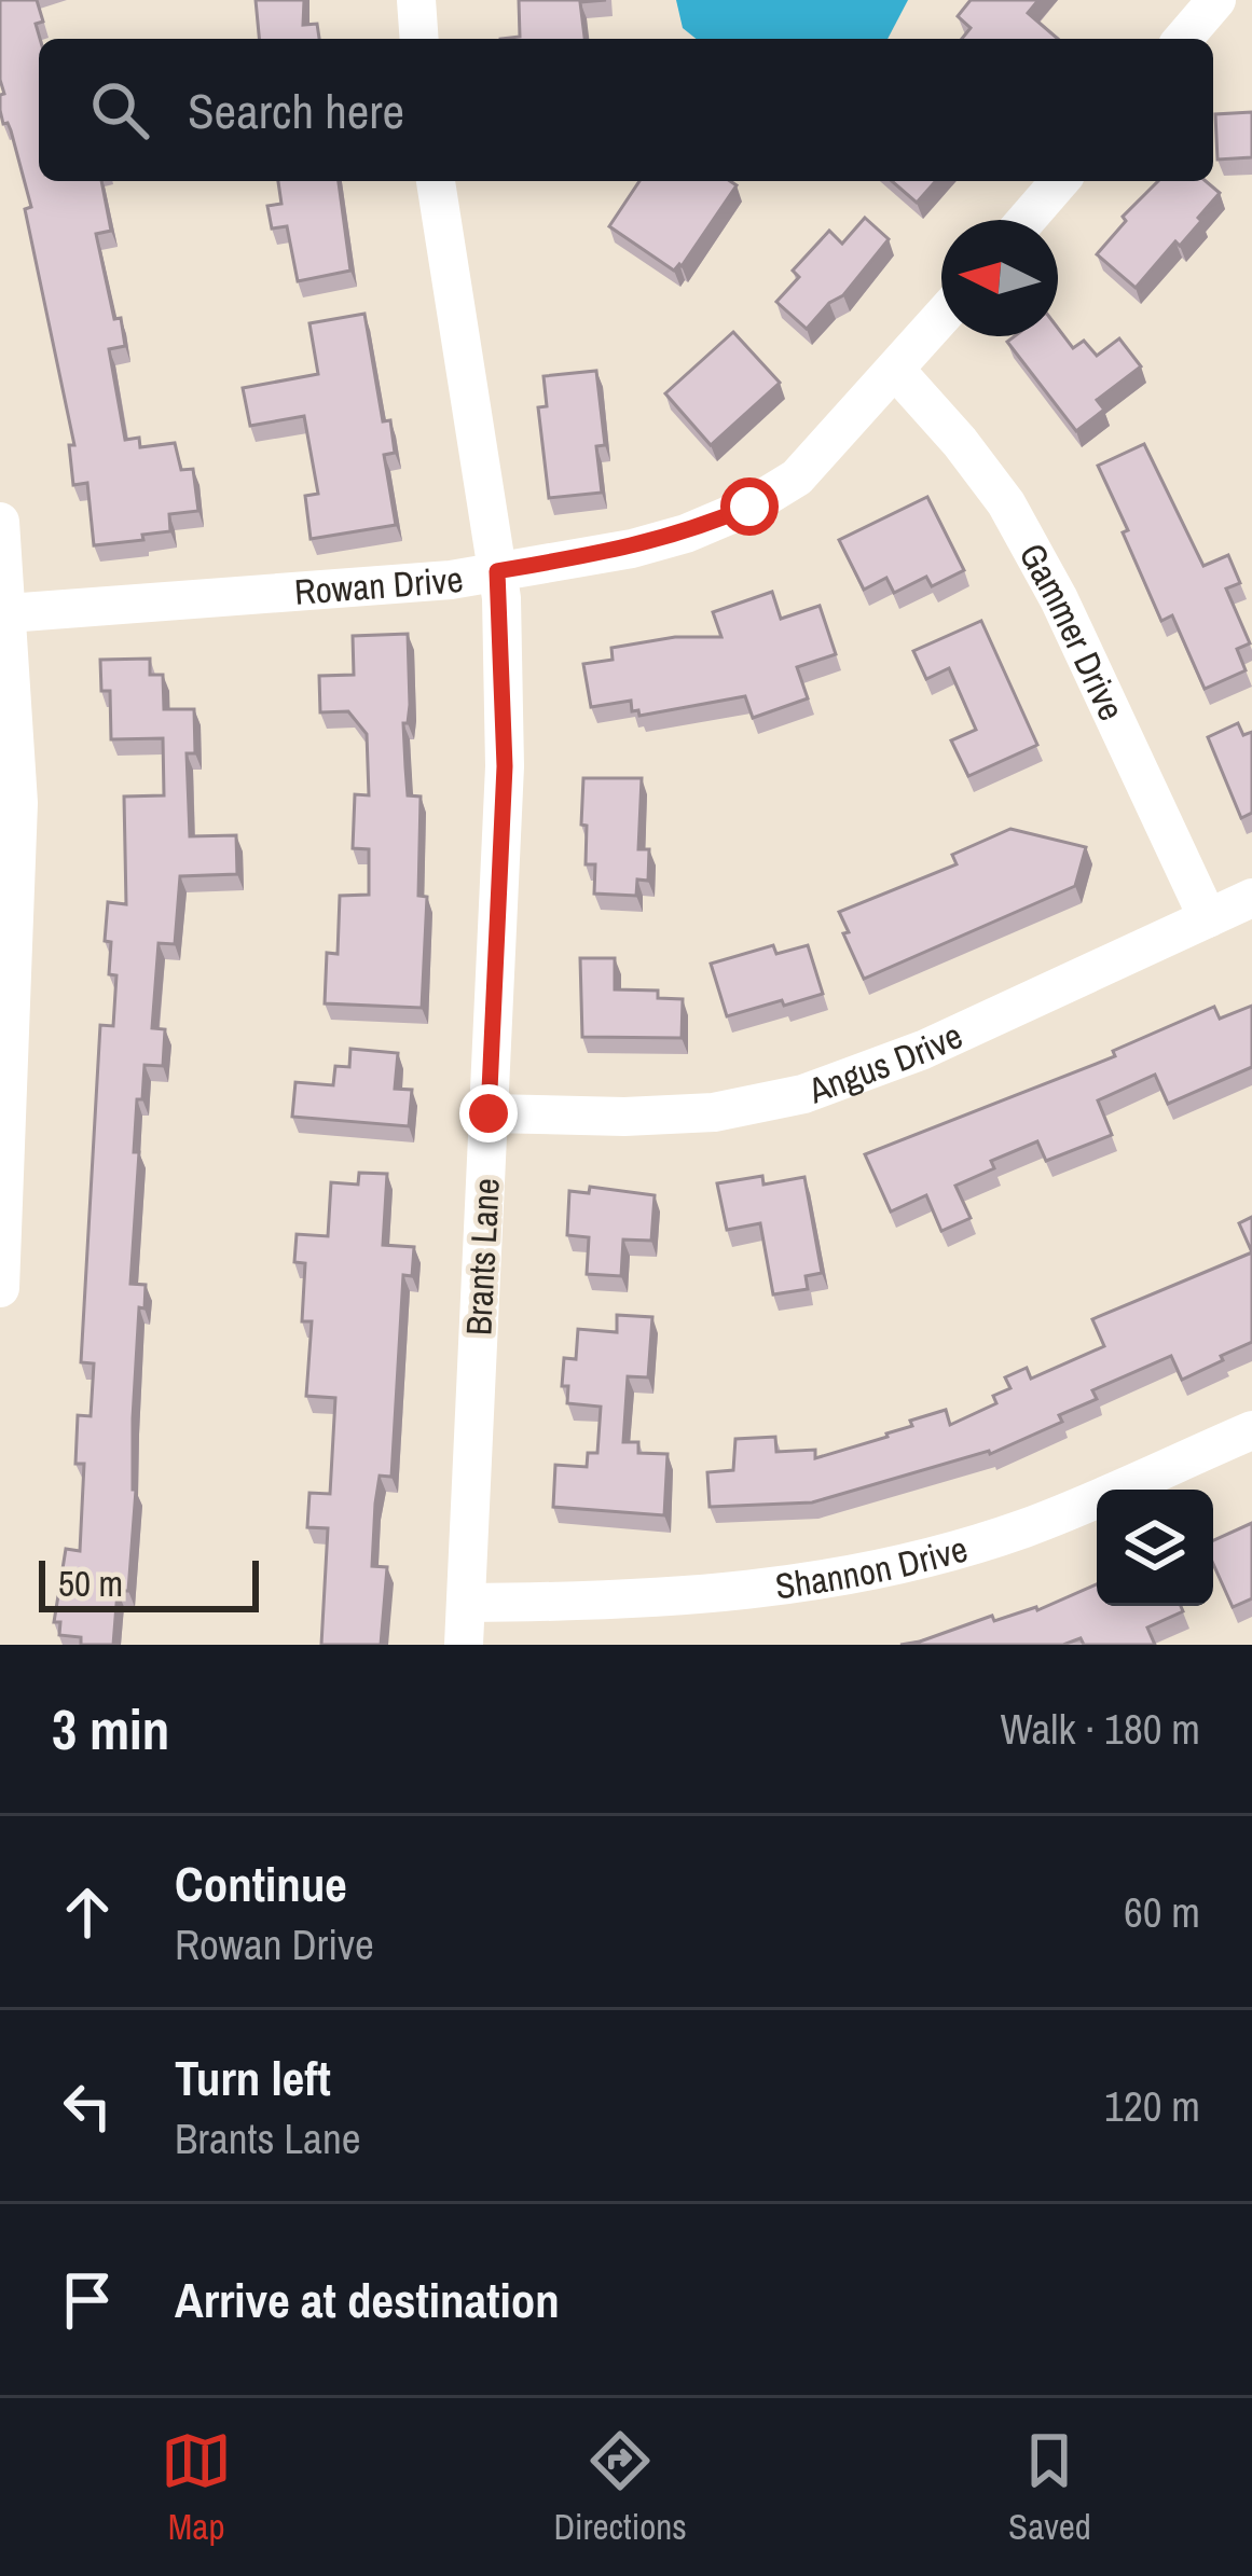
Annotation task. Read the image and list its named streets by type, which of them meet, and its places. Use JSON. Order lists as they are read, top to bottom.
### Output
{
  "streets": {
    "street": [
      "Rowan Drive",
      "Gammer Drive",
      "Angus Drive",
      "Brants Lane",
      "Shannon Drive"
    ]
  },
  "crossings": [
    ["Rowan Drive", "Gammer Drive"],
    ["Rowan Drive", "Brants Lane"],
    ["Gammer Drive", "Angus Drive"],
    ["Angus Drive", "Brants Lane"],
    ["Brants Lane", "Shannon Drive"]
  ],
  "scale_bar": "50 m",
  "north": "left",
  "page": {
    "search": "Search here",
    "scale": "50 m",
    "heading": ["3 min", "Walk · 180 m"],
    "list": [
      ["Continue", "Rowan Drive", "60 m"],
      ["Turn left", "Brants Lane", "120 m"],
      "Arrive at destination"
    ],
    "nav": ["Map", "Directions", "Saved"]
  }
}
